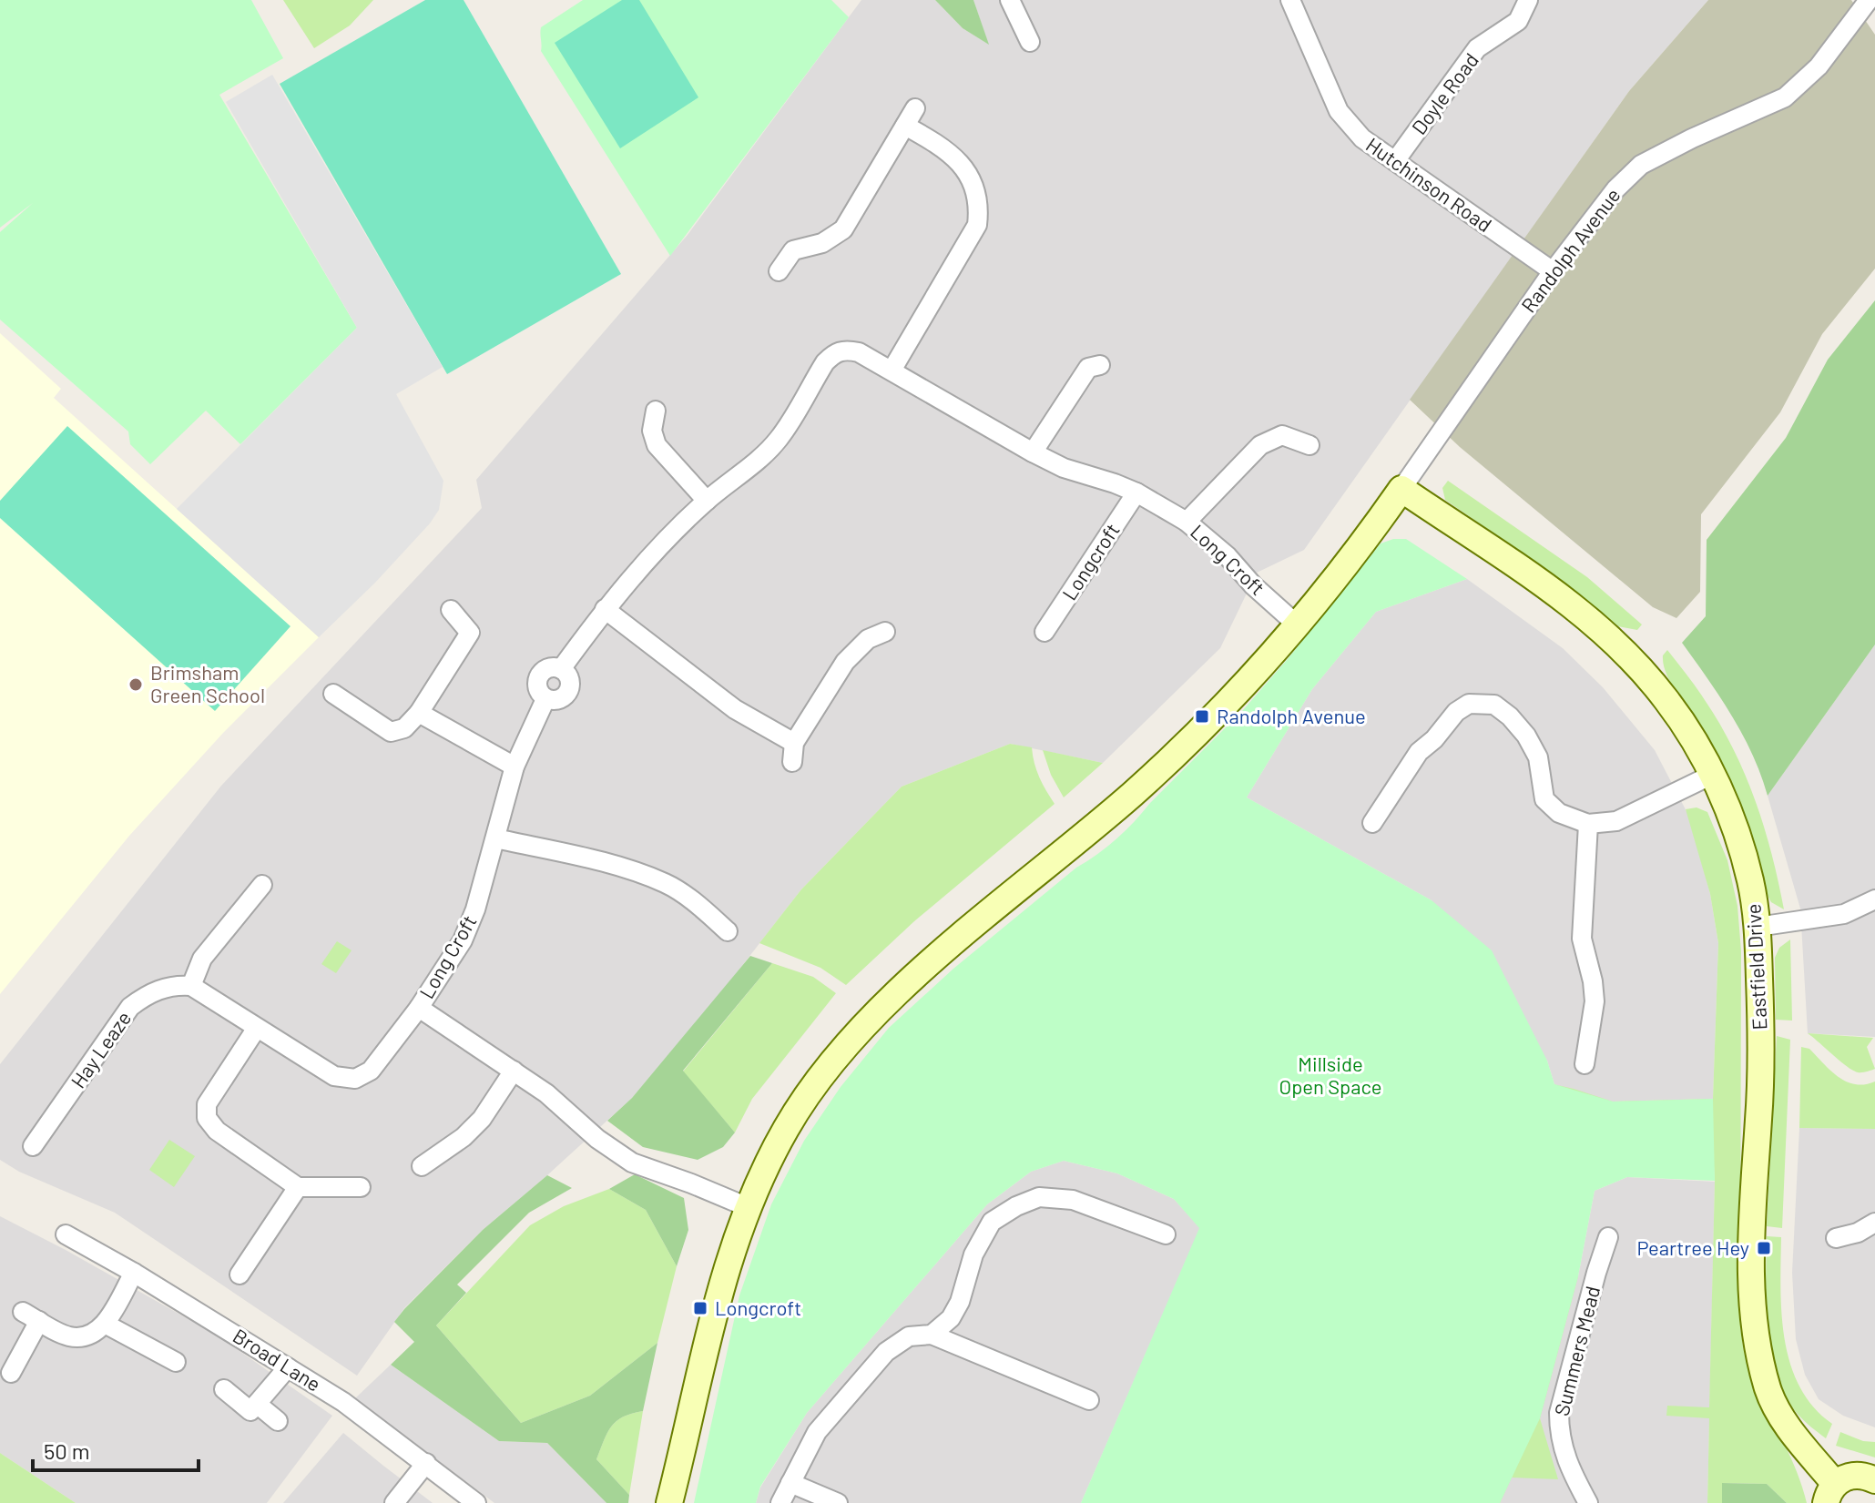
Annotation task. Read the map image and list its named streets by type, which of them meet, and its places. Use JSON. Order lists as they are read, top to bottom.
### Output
{
  "streets": {
    "street": [
      "Doyle Road",
      "Hutchinson Road",
      "Randolph Avenue",
      "Long Croft",
      "Longcroft",
      "Eastfield Drive",
      "Hay Leaze",
      "Summers Mead",
      "Broad Lane"
    ]
  },
  "crossings": [
    ["Doyle Road", "Hutchinson Road"],
    ["Hutchinson Road", "Randolph Avenue"],
    ["Randolph Avenue", "Long Croft"],
    ["Randolph Avenue", "Eastfield Drive"],
    ["Long Croft", "Longcroft"]
  ],
  "parks": ["Millside Open Space"],
  "places": {
    "other": ["Brimsham Green School"],
    "transit": ["Randolph Avenue", "Peartree Hey", "Longcroft"]
  },
  "scale_bar": "50 m"
}
